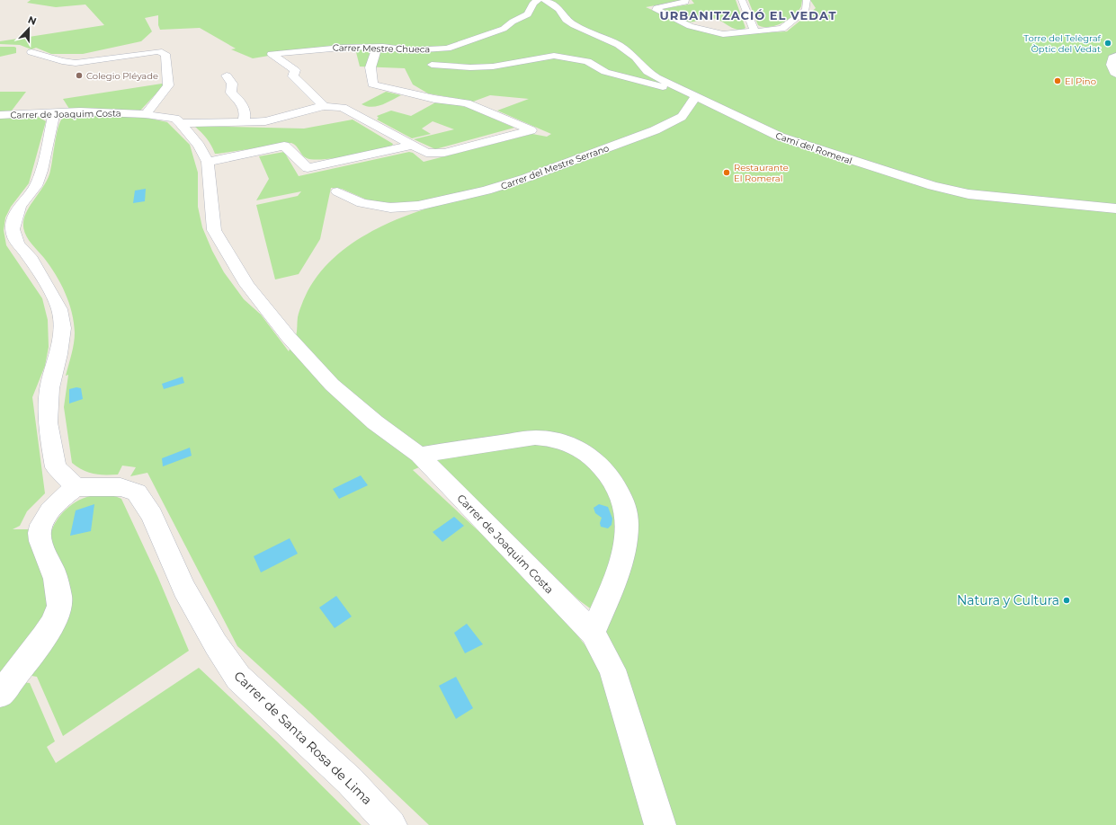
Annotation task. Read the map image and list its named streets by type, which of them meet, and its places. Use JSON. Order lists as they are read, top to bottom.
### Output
{
  "streets": {
    "street": [
      "Carrer Mestre Chueca",
      "Carrer de Joaquim Costa",
      "Camí del Romeral",
      "Carrer del Mestre Serrano",
      "Carrer de Santa Rosa de Lima"
    ]
  },
  "crossings": [
    ["Camí del Romeral", "Carrer del Mestre Serrano"]
  ],
  "districts": ["URBANITZACIÓ EL VEDAT"],
  "places": [
    "Torre del Telègraf Òptic del Vedat",
    "Colegio Pléyade",
    "El Pino",
    "Restaurante El Romeral",
    "Natura y Cultura"
  ],
  "north": "top"
}
